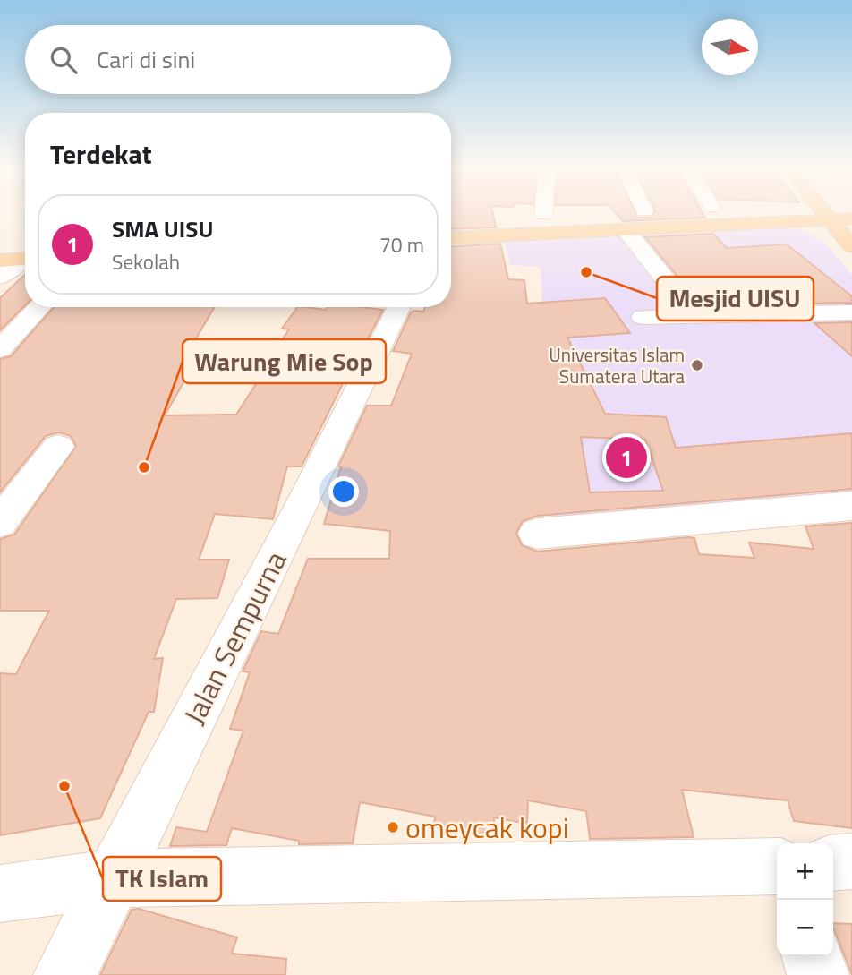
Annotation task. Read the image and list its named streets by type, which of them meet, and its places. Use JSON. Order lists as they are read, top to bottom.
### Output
{
  "streets": {
    "street": ["Jalan Sempurna"]
  },
  "places": [
    "Mesjid UISU",
    "Universitas Islam Sumatera Utara",
    "Warung Mie Sop",
    "TK Islam",
    "omeycak kopi"
  ],
  "north": "right",
  "page": {
    "search": "Cari di sini",
    "heading": "Terdekat",
    "list": [
      {
        "mark": "1",
        "name": "SMA UISU",
        "note": "Sekolah",
        "value": "70 m"
      }
    ],
    "pins": "1",
    "map_buttons": ["+", "−"]
  }
}
